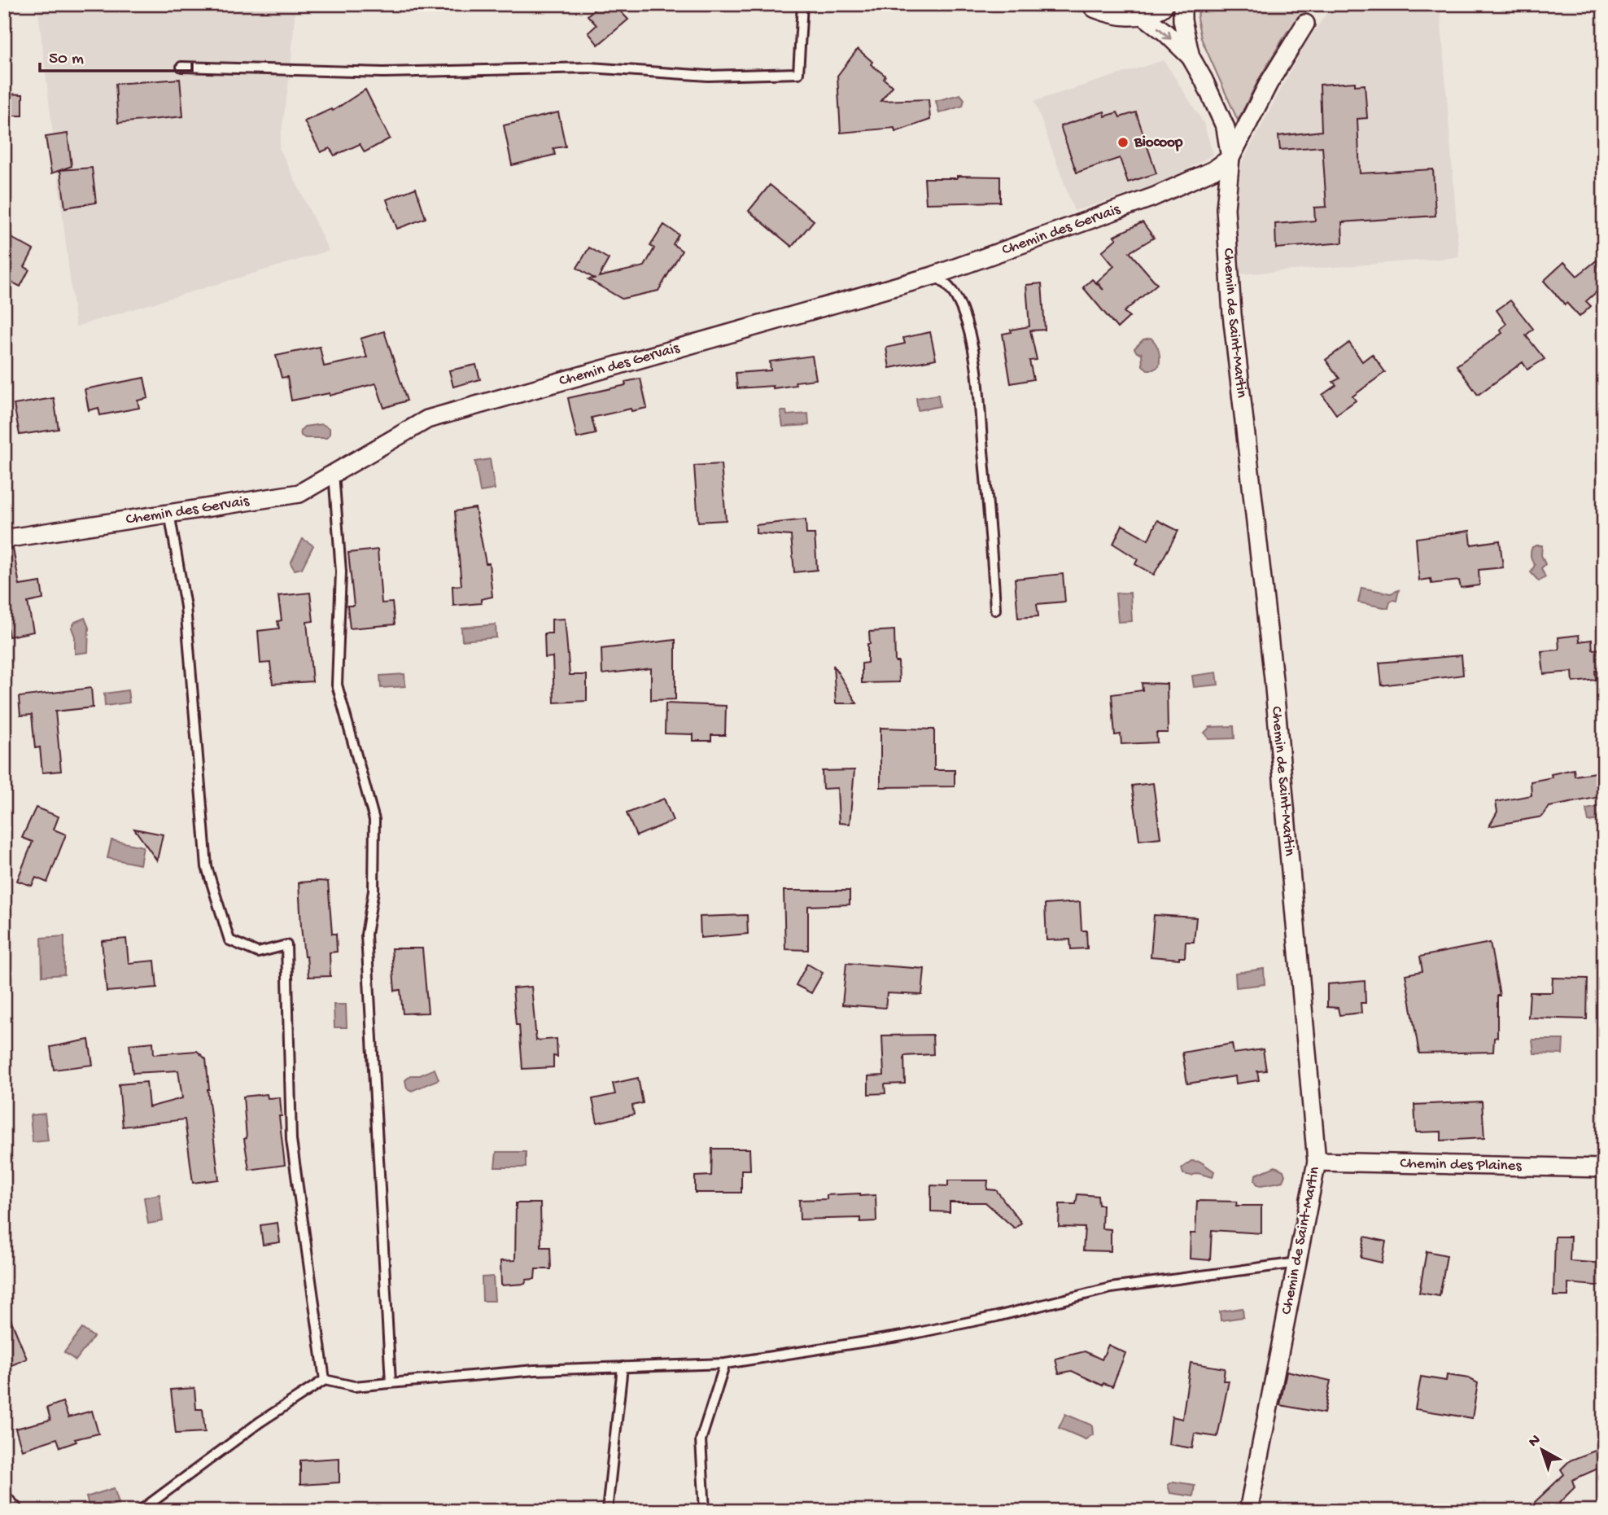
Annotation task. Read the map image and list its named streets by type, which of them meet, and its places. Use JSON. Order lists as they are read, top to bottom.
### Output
{
  "streets": {
    "street": ["Chemin des Gervais", "Chemin de Saint-Martin", "Chemin des Plaines"]
  },
  "crossings": [
    ["Chemin des Gervais", "Chemin de Saint-Martin"],
    ["Chemin de Saint-Martin", "Chemin des Plaines"]
  ],
  "places": ["Biocoop"],
  "scale_bar": "50 m",
  "north": "top left"
}
